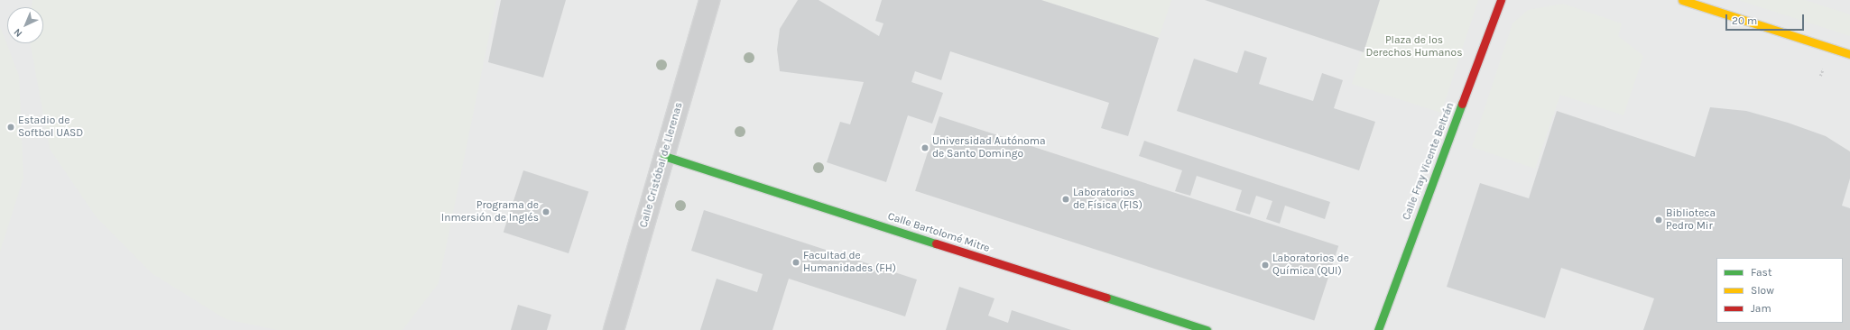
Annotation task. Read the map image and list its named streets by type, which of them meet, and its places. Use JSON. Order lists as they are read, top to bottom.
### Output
{
  "streets": {
    "street": ["Calle Fray Vicente Beltrán", "Calle Cristóbal de Llerenas", "Calle Bartolomé Mitre"]
  },
  "crossings": [
    ["Calle Cristóbal de Llerenas", "Calle Bartolomé Mitre"]
  ],
  "parks": ["Plaza de los Derechos Humanos"],
  "places": [
    "Estadio de Softbol UASD",
    "Universidad Autónoma de Santo Domingo",
    "Laboratorios de Física (FIS)",
    "Programa de Inmersión de Inglés",
    "Biblioteca Pedro Mir",
    "Facultad de Humanidades (FH)",
    "Laboratorios de Química (QUI)"
  ],
  "legend": ["Fast", "Slow", "Jam"],
  "scale_bar": "20 m",
  "north": "bottom left"
}
